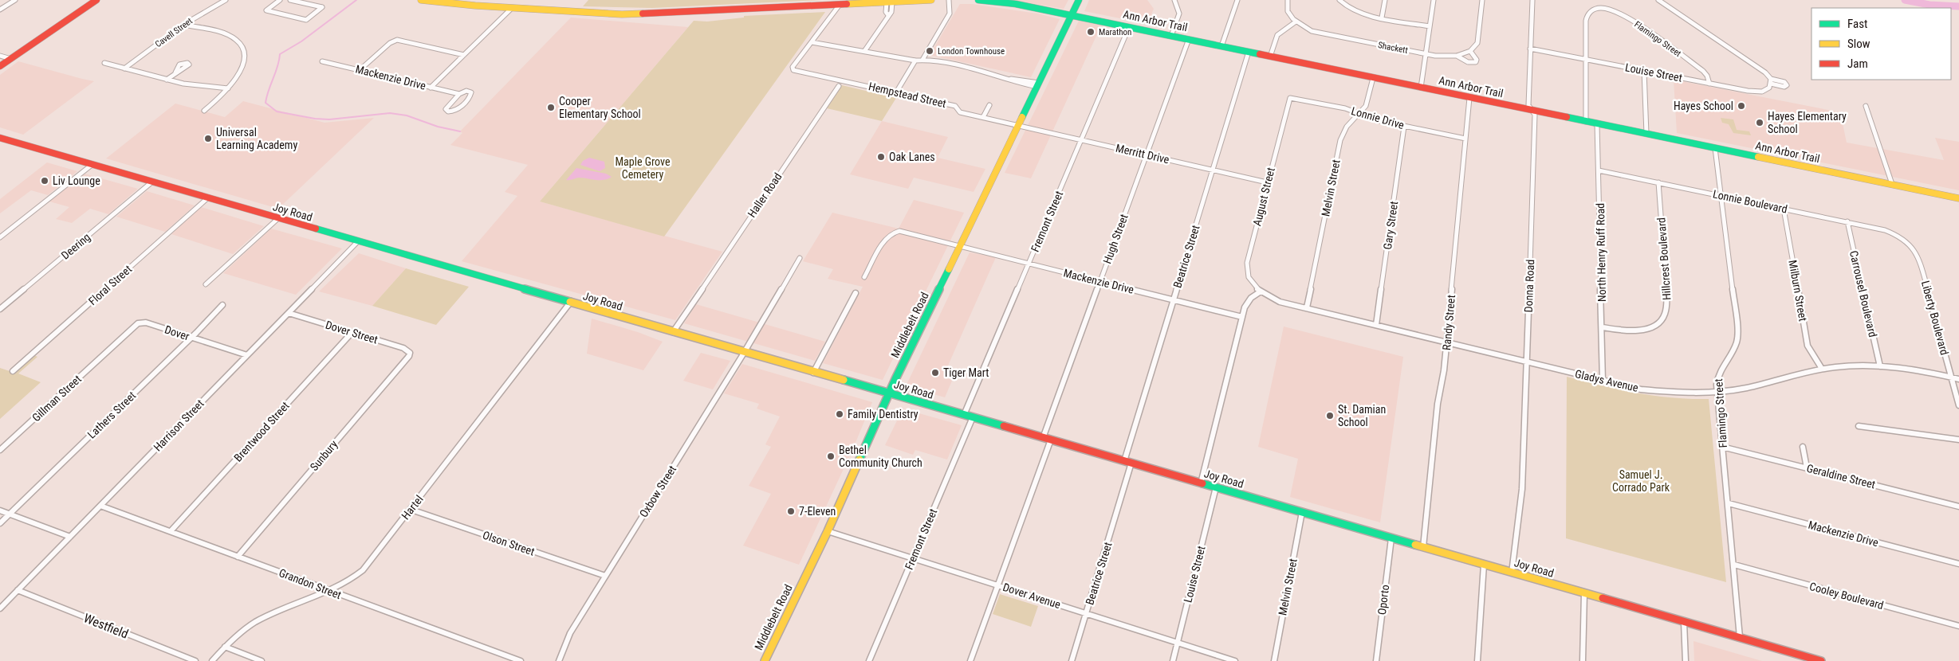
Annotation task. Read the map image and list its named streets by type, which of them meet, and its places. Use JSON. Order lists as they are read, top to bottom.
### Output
{
  "streets": {
    "street": [
      "Ann Arbor Trail",
      "Cavell Street",
      "Flamingo Street",
      "Shackett",
      "Louise Street",
      "Mackenzie Drive",
      "Hempstead Street",
      "Lonnie Drive",
      "Merritt Drive",
      "Melvin Street",
      "Haller Road",
      "August Street",
      "Lonnie Boulevard",
      "Joy Road",
      "Fremont Street",
      "Gary Street",
      "Hugh Street",
      "Deering",
      "North Henry Ruff Road",
      "Beatrice Street",
      "Hillcrest Boulevard",
      "Floral Street",
      "Donna Road",
      "Milburn Street",
      "Carrousel Boulevard",
      "Liberty Boulevard",
      "Randy Street",
      "Middlebelt Road",
      "Dover Street",
      "Dover",
      "Gladys Avenue",
      "Gillman Street",
      "Lathers Street",
      "Harrison Street",
      "Brentwood Street",
      "Sunbury",
      "Geraldine Street",
      "Oxbow Street",
      "Hartel",
      "Olson Street",
      "Grandon Street",
      "Dover Avenue",
      "Cooley Boulevard",
      "Oporto",
      "Westfield"
    ]
  },
  "crossings": [
    ["Ann Arbor Trail", "Flamingo Street"],
    ["Ann Arbor Trail", "Melvin Street"],
    ["Ann Arbor Trail", "Fremont Street"],
    ["Ann Arbor Trail", "Hugh Street"],
    ["Ann Arbor Trail", "North Henry Ruff Road"],
    ["Ann Arbor Trail", "Beatrice Street"],
    ["Ann Arbor Trail", "Donna Road"],
    ["Ann Arbor Trail", "Randy Street"],
    ["Ann Arbor Trail", "Middlebelt Road"],
    ["Flamingo Street", "Louise Street"],
    ["Flamingo Street", "Mackenzie Drive"],
    ["Flamingo Street", "Lonnie Boulevard"],
    ["Flamingo Street", "Joy Road"],
    ["Flamingo Street", "Gladys Avenue"],
    ["Flamingo Street", "Geraldine Street"],
    ["Flamingo Street", "Cooley Boulevard"],
    ["Louise Street", "Joy Road"],
    ["Louise Street", "Donna Road"],
    ["Louise Street", "Dover Avenue"],
    ["Mackenzie Drive", "Fremont Street"],
    ["Mackenzie Drive", "Hugh Street"],
    ["Mackenzie Drive", "Beatrice Street"],
    ["Mackenzie Drive", "Middlebelt Road"],
    ["Hempstead Street", "Merritt Drive"],
    ["Hempstead Street", "Middlebelt Road"],
    ["Lonnie Drive", "Melvin Street"],
    ["Lonnie Drive", "August Street"],
    ["Lonnie Drive", "Gary Street"],
    ["Lonnie Drive", "Randy Street"],
    ["Merritt Drive", "August Street"],
    ["Merritt Drive", "Fremont Street"],
    ["Merritt Drive", "Hugh Street"],
    ["Merritt Drive", "Beatrice Street"],
    ["Merritt Drive", "Middlebelt Road"],
    ["Melvin Street", "Joy Road"],
    ["Melvin Street", "Gladys Avenue"],
    ["Haller Road", "Joy Road"],
    ["August Street", "Gladys Avenue"],
    ["Lonnie Boulevard", "North Henry Ruff Road"],
    ["Lonnie Boulevard", "Hillcrest Boulevard"],
    ["Lonnie Boulevard", "Milburn Street"],
    ["Lonnie Boulevard", "Carrousel Boulevard"],
    ["Lonnie Boulevard", "Liberty Boulevard"],
    ["Joy Road", "Fremont Street"],
    ["Joy Road", "Hugh Street"],
    ["Joy Road", "Deering"],
    ["Joy Road", "Beatrice Street"],
    ["Joy Road", "Floral Street"],
    ["Joy Road", "Donna Road"],
    ["Joy Road", "Randy Street"],
    ["Joy Road", "Middlebelt Road"],
    ["Joy Road", "Harrison Street"],
    ["Joy Road", "Oxbow Street"],
    ["Joy Road", "Hartel"],
    ["Joy Road", "Oporto"],
    ["Fremont Street", "Dover Avenue"],
    ["Gary Street", "Gladys Avenue"],
    ["North Henry Ruff Road", "Hillcrest Boulevard"],
    ["North Henry Ruff Road", "Gladys Avenue"],
    ["Beatrice Street", "Dover Avenue"],
    ["Donna Road", "Gladys Avenue"],
    ["Milburn Street", "Gladys Avenue"],
    ["Carrousel Boulevard", "Gladys Avenue"],
    ["Liberty Boulevard", "Gladys Avenue"],
    ["Randy Street", "Gladys Avenue"],
    ["Middlebelt Road", "Dover Avenue"],
    ["Dover Street", "Harrison Street"],
    ["Dover Street", "Brentwood Street"],
    ["Dover Street", "Sunbury"],
    ["Dover", "Gillman Street"],
    ["Dover", "Lathers Street"],
    ["Dover", "Harrison Street"],
    ["Harrison Street", "Grandon Street"],
    ["Harrison Street", "Westfield"],
    ["Brentwood Street", "Grandon Street"],
    ["Sunbury", "Grandon Street"],
    ["Oxbow Street", "Olson Street"],
    ["Hartel", "Olson Street"],
    ["Hartel", "Grandon Street"]
  ],
  "parks": ["Maple Grove Cemetery", "Samuel J. Corrado Park"],
  "places": [
    "Marathon",
    "London Townhouse",
    "Hayes School",
    "Cooper Elementary School",
    "Hayes Elementary School",
    "Universal Learning Academy",
    "Oak Lanes",
    "Liv Lounge",
    "Tiger Mart",
    "Family Dentistry",
    "St. Damian School",
    "Bethel Community Church",
    "7-Eleven"
  ],
  "legend": ["Fast", "Slow", "Jam"]
}
